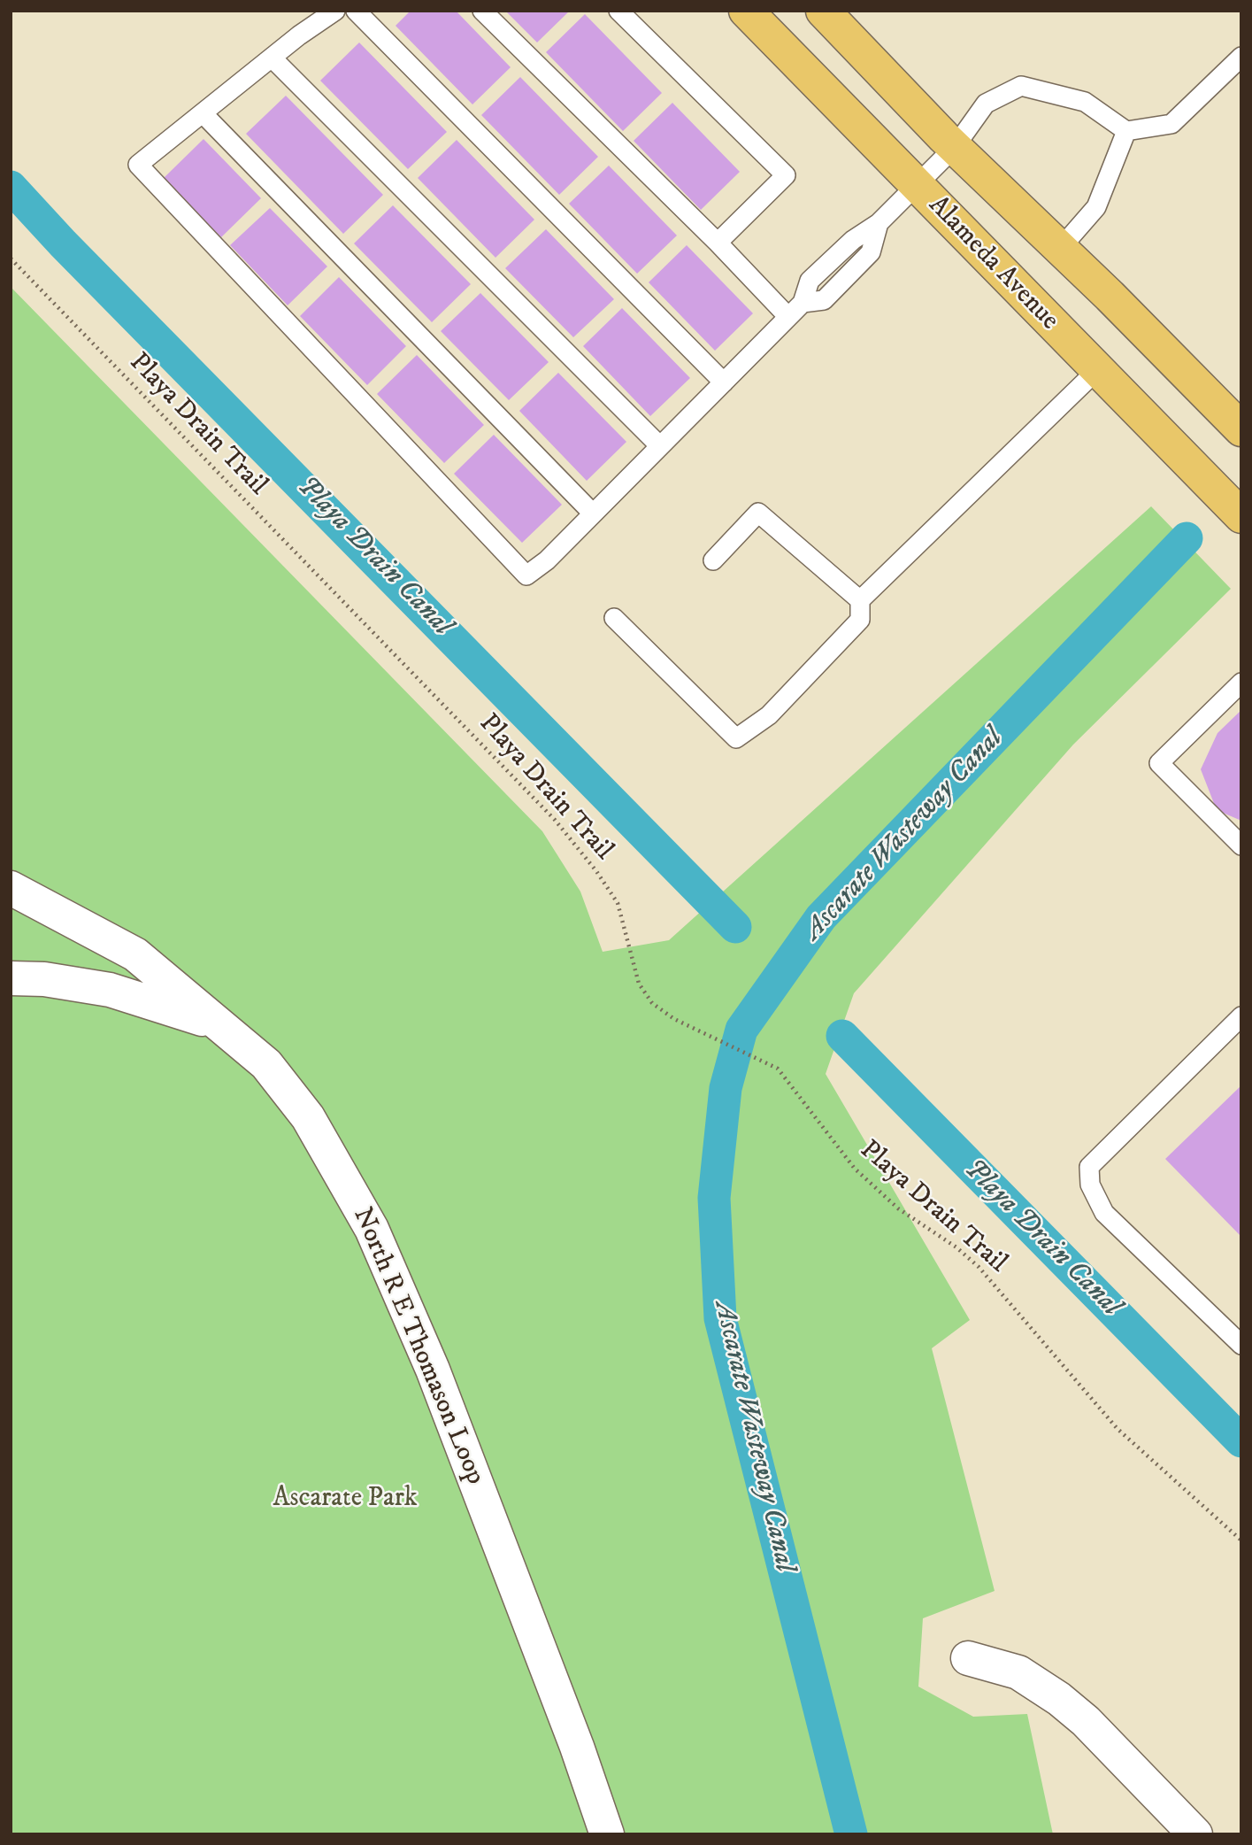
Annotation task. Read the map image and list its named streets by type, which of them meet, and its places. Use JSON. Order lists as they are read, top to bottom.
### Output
{
  "streets": {
    "main road": ["Alameda Avenue"],
    "street": ["North R E Thomason Loop"],
    "path": ["Playa Drain Trail"]
  },
  "water": ["Playa Drain Canal", "Ascarate Wasteway Canal"],
  "parks": ["Ascarate Park"]
}
